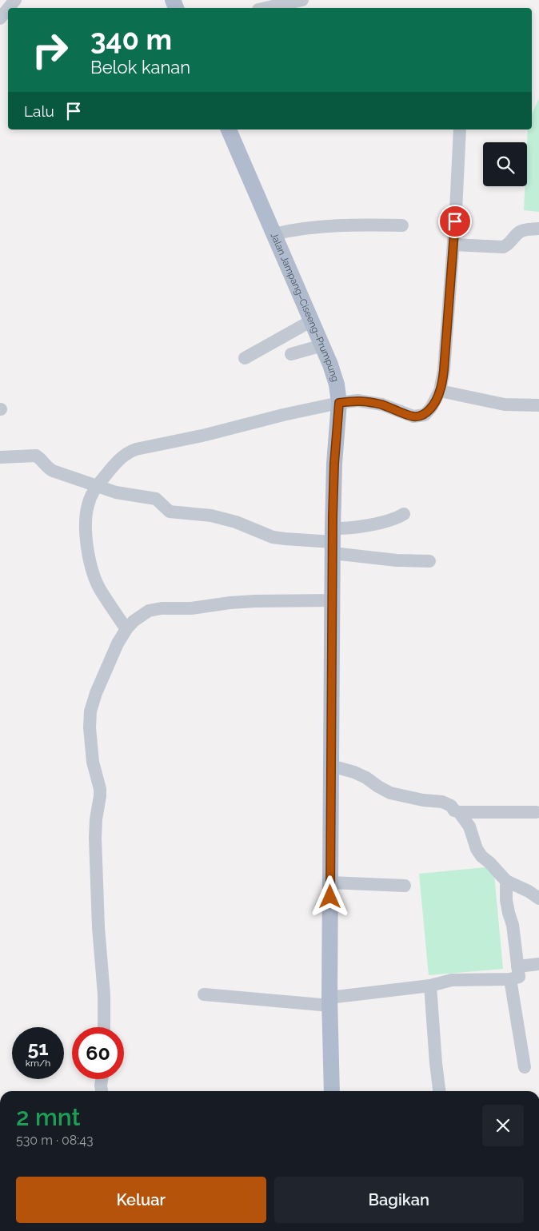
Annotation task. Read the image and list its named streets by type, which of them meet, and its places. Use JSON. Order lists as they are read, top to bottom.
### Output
{
  "streets": {
    "main road": ["Jalan Jampang–Ciseeng–Prumpung"]
  },
  "page": {
    "turn": ["340 m", "Belok kanan"],
    "then": "Lalu",
    "speed": "51 km/h",
    "limit": "60",
    "heading": ["2 mnt", "530 m · 08:43"],
    "buttons": ["Keluar", "Bagikan"]
  }
}
